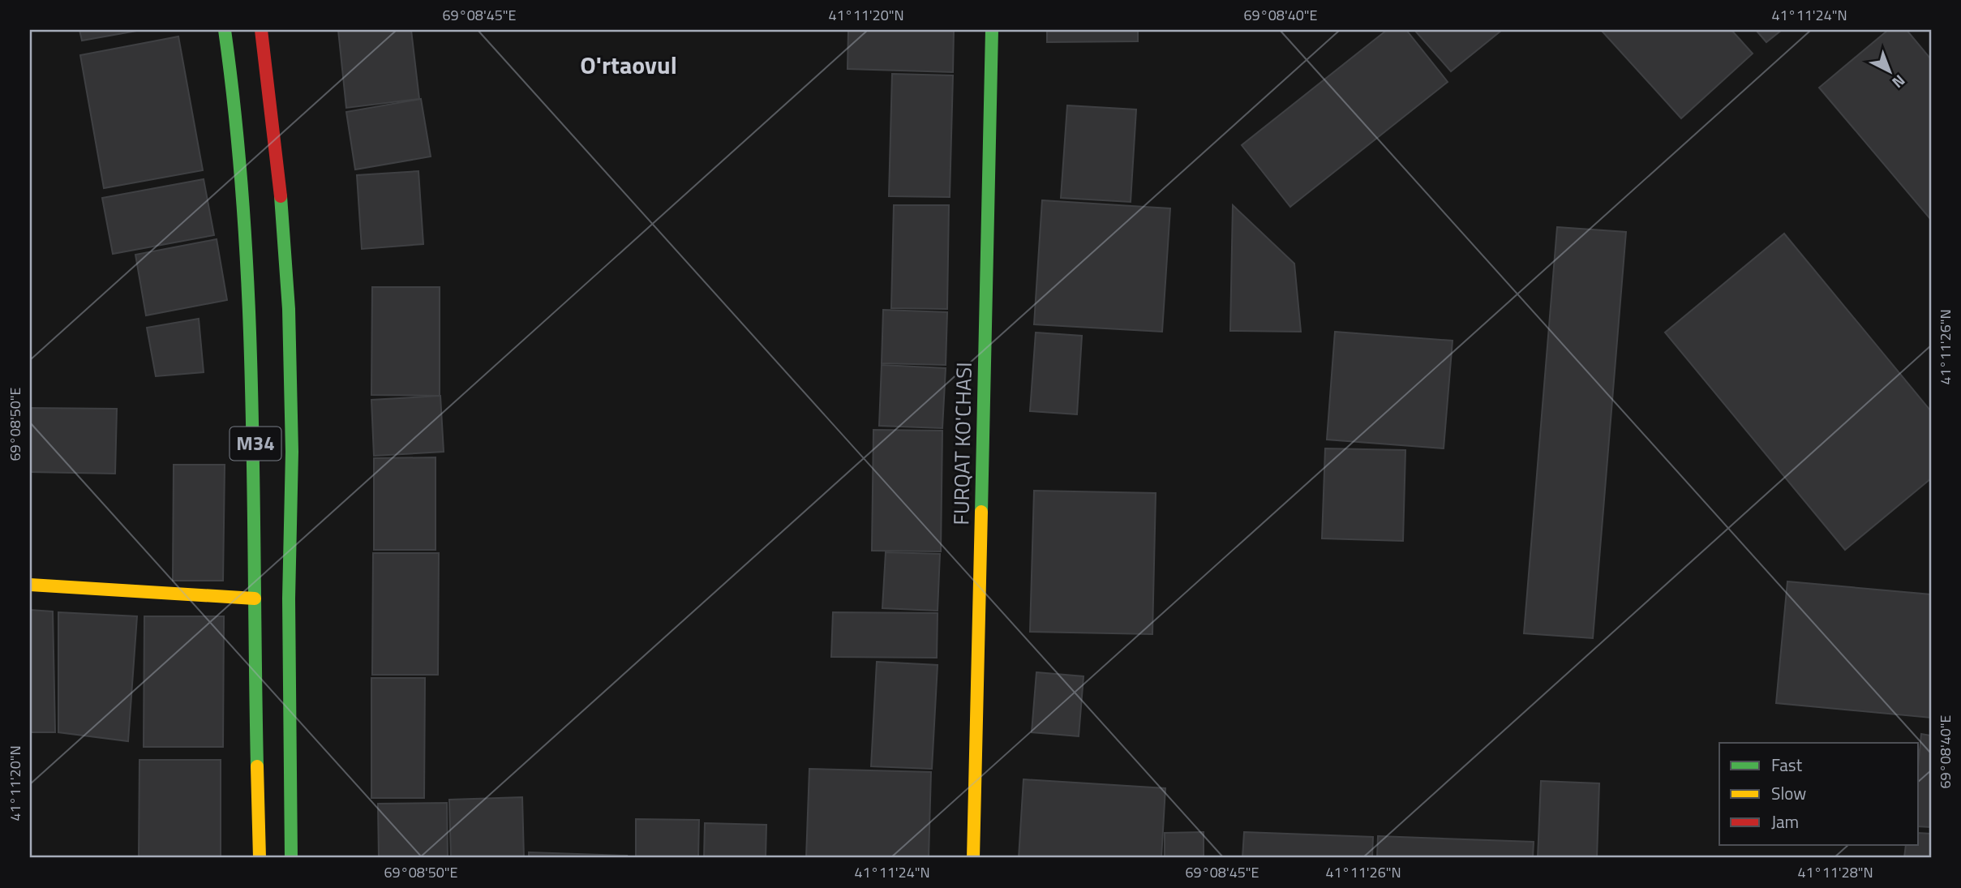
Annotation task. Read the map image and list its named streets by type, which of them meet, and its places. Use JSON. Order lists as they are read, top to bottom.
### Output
{
  "streets": {
    "main road": ["M34", "FURQAT KO'CHASI"]
  },
  "districts": ["O'rtaovul"],
  "legend": ["Fast", "Slow", "Jam"],
  "north": "bottom right",
  "coordinates": [
    "69°08'45\"E",
    "41°11'20\"N",
    "69°08'40\"E",
    "41°11'24\"N",
    "41°11'26\"N",
    "69°08'50\"E",
    "41°11'28\"N"
  ]
}
